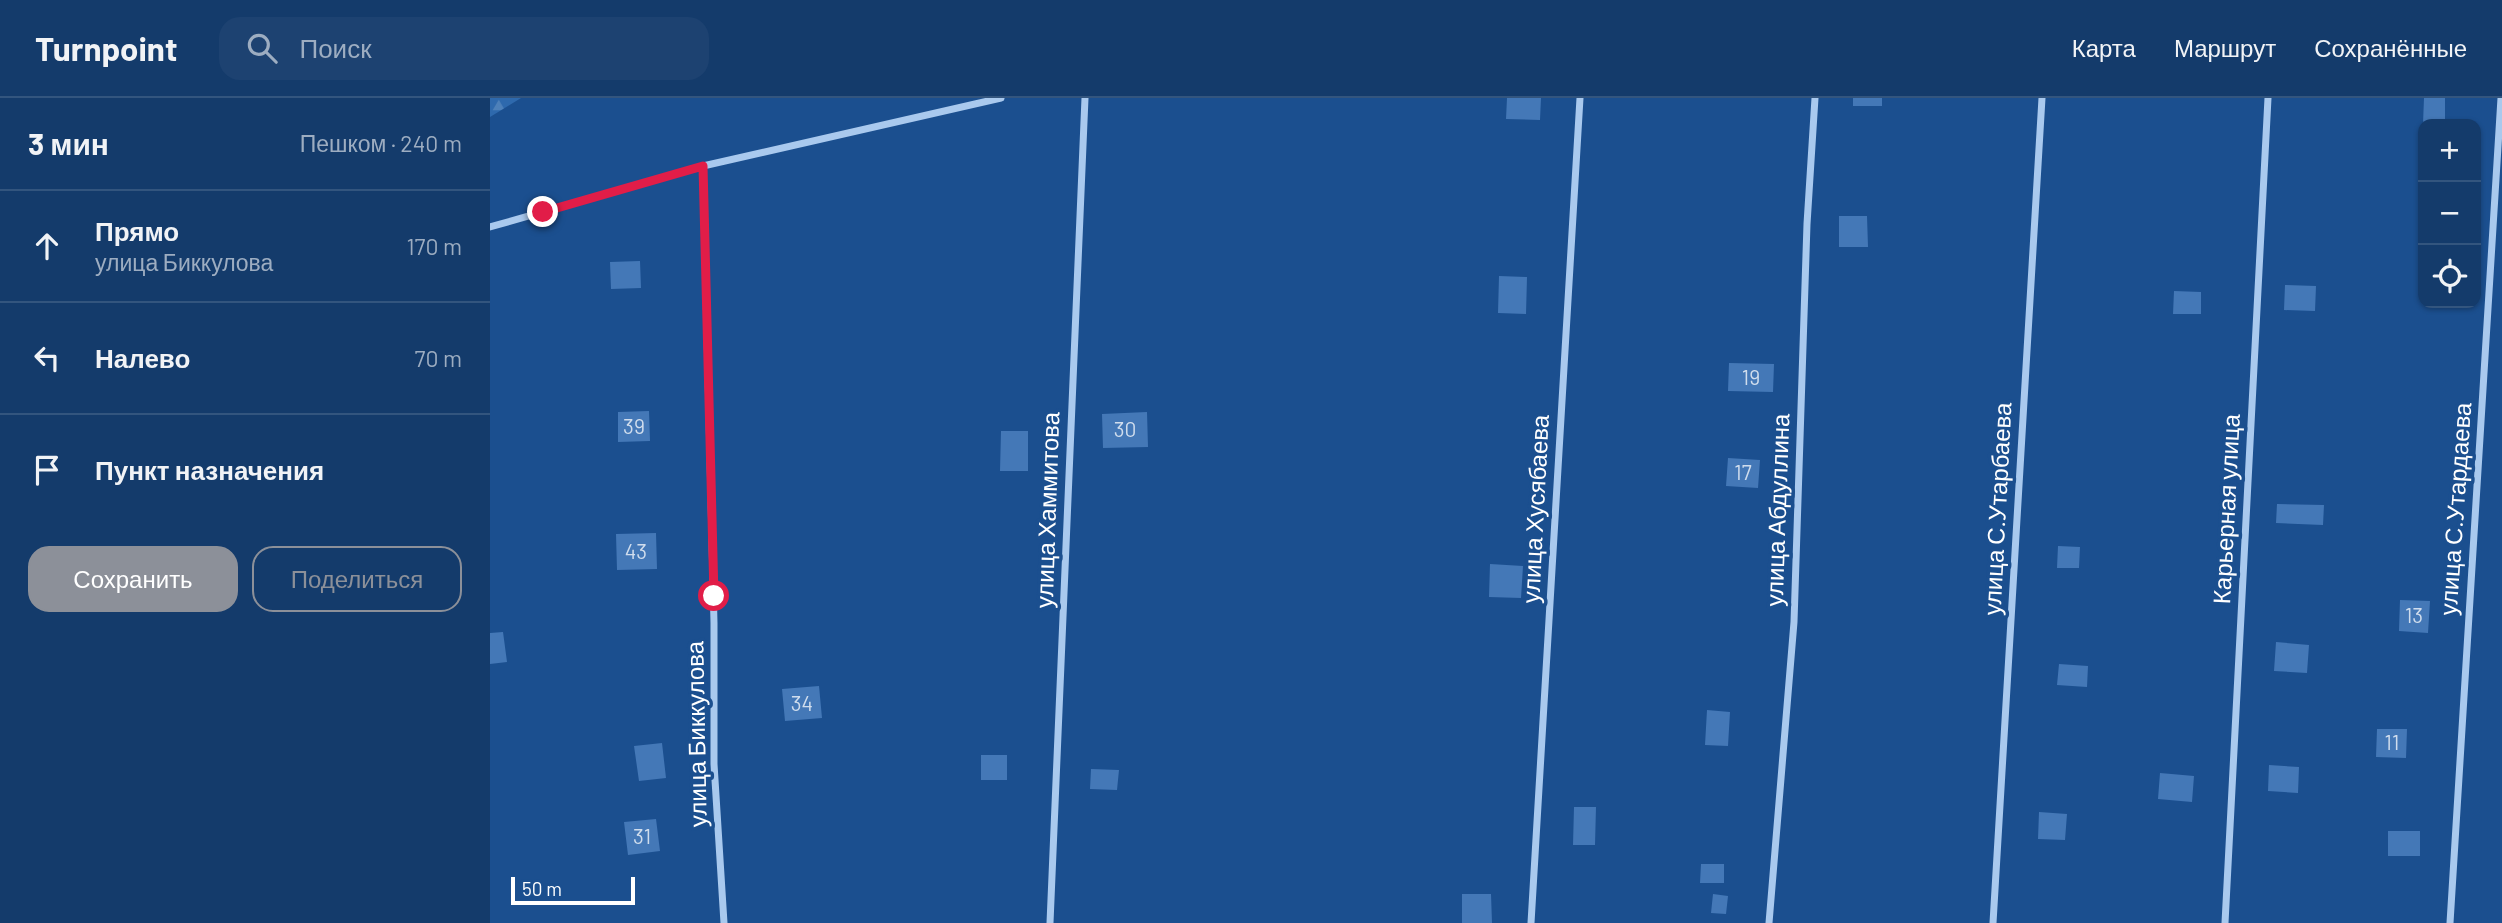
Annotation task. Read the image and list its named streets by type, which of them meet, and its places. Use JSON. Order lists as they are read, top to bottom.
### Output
{
  "streets": {
    "street": [
      "улица Хусябаева",
      "улица С.Утарбаева",
      "Карьерная улица",
      "улица С.Утардаева",
      "улица Хаммитова",
      "улица Абдуллина",
      "улица Биккулова"
    ]
  },
  "house_numbers": [
    "19",
    "39",
    "30",
    "17",
    "43",
    "13",
    "34",
    "11",
    "31"
  ],
  "scale_bar": "50 m",
  "page": {
    "header": "Turnpoint",
    "search": "Поиск",
    "nav": ["Карта", "Маршрут", "Сохранённые"],
    "heading": ["3 мин", "Пешком · 240 m"],
    "map_buttons": ["+", "−"],
    "list": [
      ["Прямо", "улица Биккулова", "170 m"],
      ["Налево", "70 m"],
      "Пункт назначения"
    ],
    "buttons": ["Сохранить", "Поделиться"],
    "scale": "50 m"
  }
}
